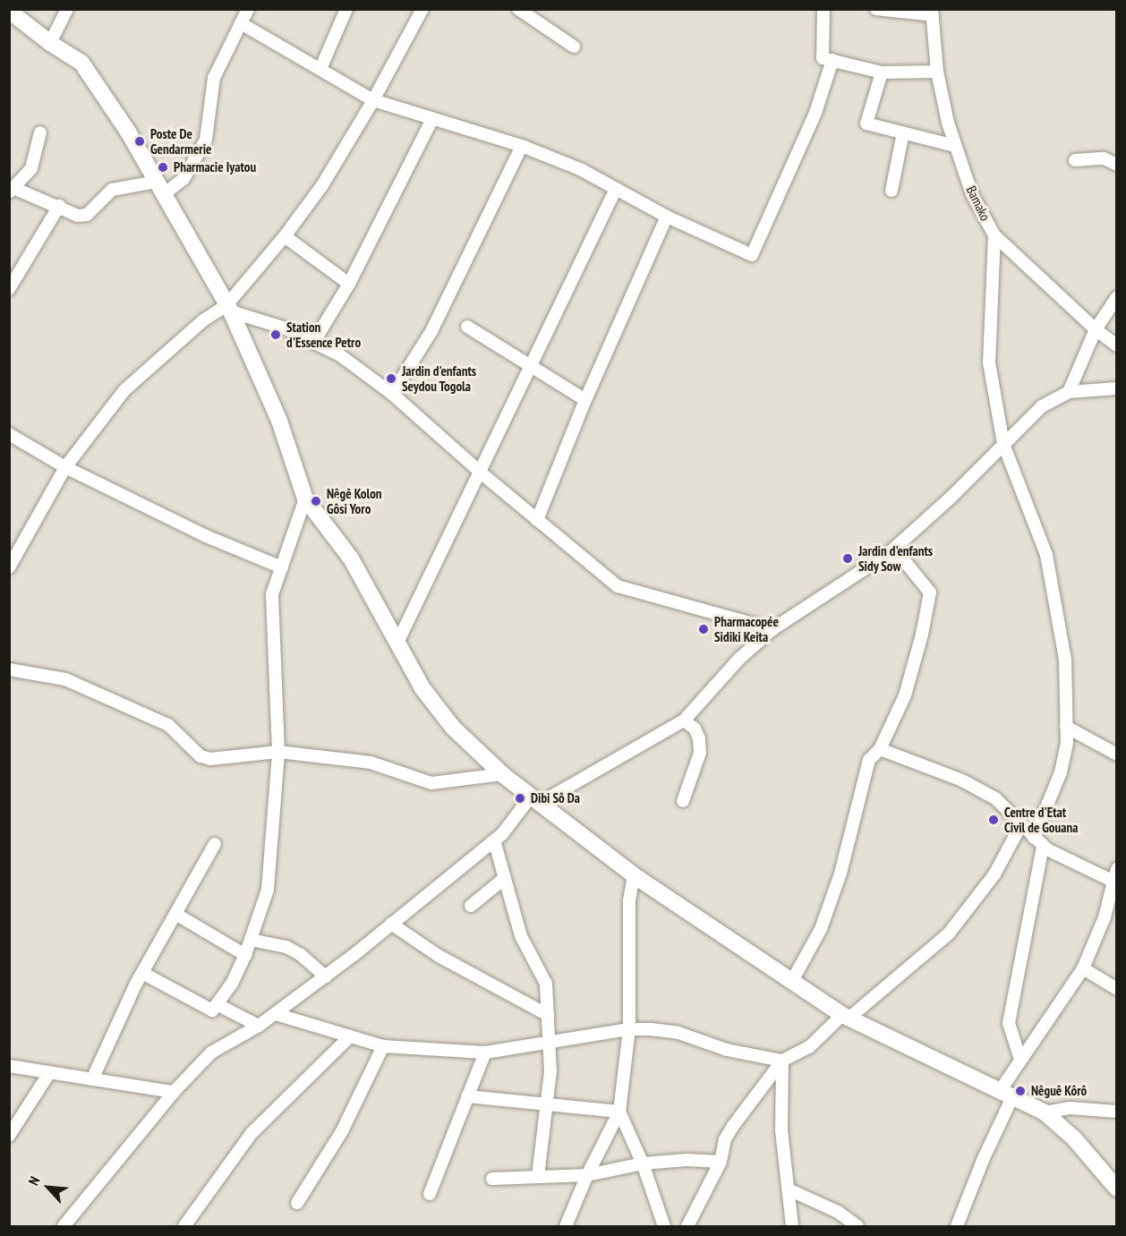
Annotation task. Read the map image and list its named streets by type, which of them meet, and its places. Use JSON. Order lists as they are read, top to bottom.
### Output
{
  "streets": {
    "street": ["Bamako"]
  },
  "places": [
    "Poste De Gendarmerie",
    "Pharmacie Iyatou",
    "Station d'Essence Petro",
    "Jardin d'enfants Seydou Togola",
    "Nêgê Kolon Gôsi Yoro",
    "Jardin d'enfants Sidy Sow",
    "Pharmacopée Sidiki Keita",
    "Dibi Sô Da",
    "Centre d'Etat Civil de Gouana",
    "Nêguê Kôrô"
  ],
  "north": "top left"
}
